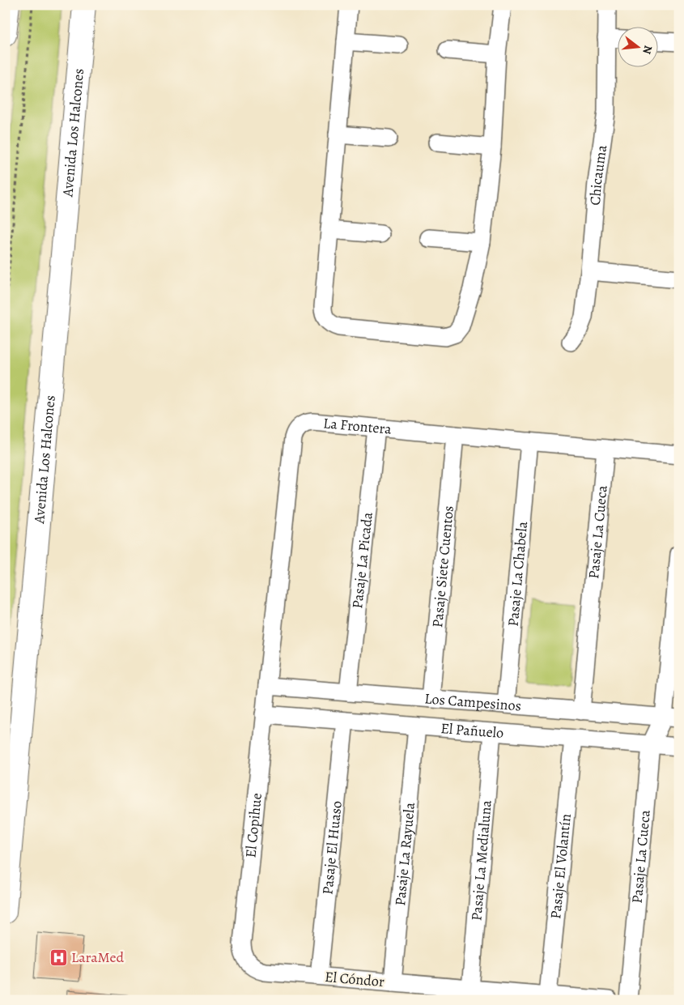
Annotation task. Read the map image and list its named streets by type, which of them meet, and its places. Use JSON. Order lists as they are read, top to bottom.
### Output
{
  "streets": {
    "street": [
      "Avenida Los Halcones",
      "Chicauma",
      "La Frontera",
      "Pasaje La Cueca",
      "Pasaje La Picada",
      "Pasaje Siete Cuentos",
      "Pasaje La Chabela",
      "Los Campesinos",
      "El Pañuelo",
      "El Copihue",
      "Pasaje El Huaso",
      "Pasaje La Rayuela",
      "Pasaje La Medialuna",
      "Pasaje El Volantín",
      "El Cóndor"
    ]
  },
  "crossings": [
    ["La Frontera", "Pasaje La Cueca"],
    ["La Frontera", "Pasaje La Picada"],
    ["La Frontera", "Pasaje Siete Cuentos"],
    ["La Frontera", "Pasaje La Chabela"],
    ["La Frontera", "Los Campesinos"],
    ["La Frontera", "El Copihue"],
    ["Pasaje La Cueca", "Los Campesinos"],
    ["Pasaje La Cueca", "El Pañuelo"],
    ["Pasaje La Picada", "Los Campesinos"],
    ["Pasaje Siete Cuentos", "Los Campesinos"],
    ["Pasaje La Chabela", "Los Campesinos"],
    ["Los Campesinos", "El Copihue"],
    ["El Pañuelo", "El Copihue"],
    ["El Pañuelo", "Pasaje El Huaso"],
    ["El Pañuelo", "Pasaje La Rayuela"],
    ["El Pañuelo", "Pasaje La Medialuna"],
    ["El Pañuelo", "Pasaje El Volantín"],
    ["El Copihue", "El Cóndor"],
    ["Pasaje El Huaso", "El Cóndor"],
    ["Pasaje La Rayuela", "El Cóndor"],
    ["Pasaje La Medialuna", "El Cóndor"],
    ["Pasaje El Volantín", "El Cóndor"]
  ],
  "places": {
    "hospital": ["LaraMed"]
  },
  "north": "right"
}
